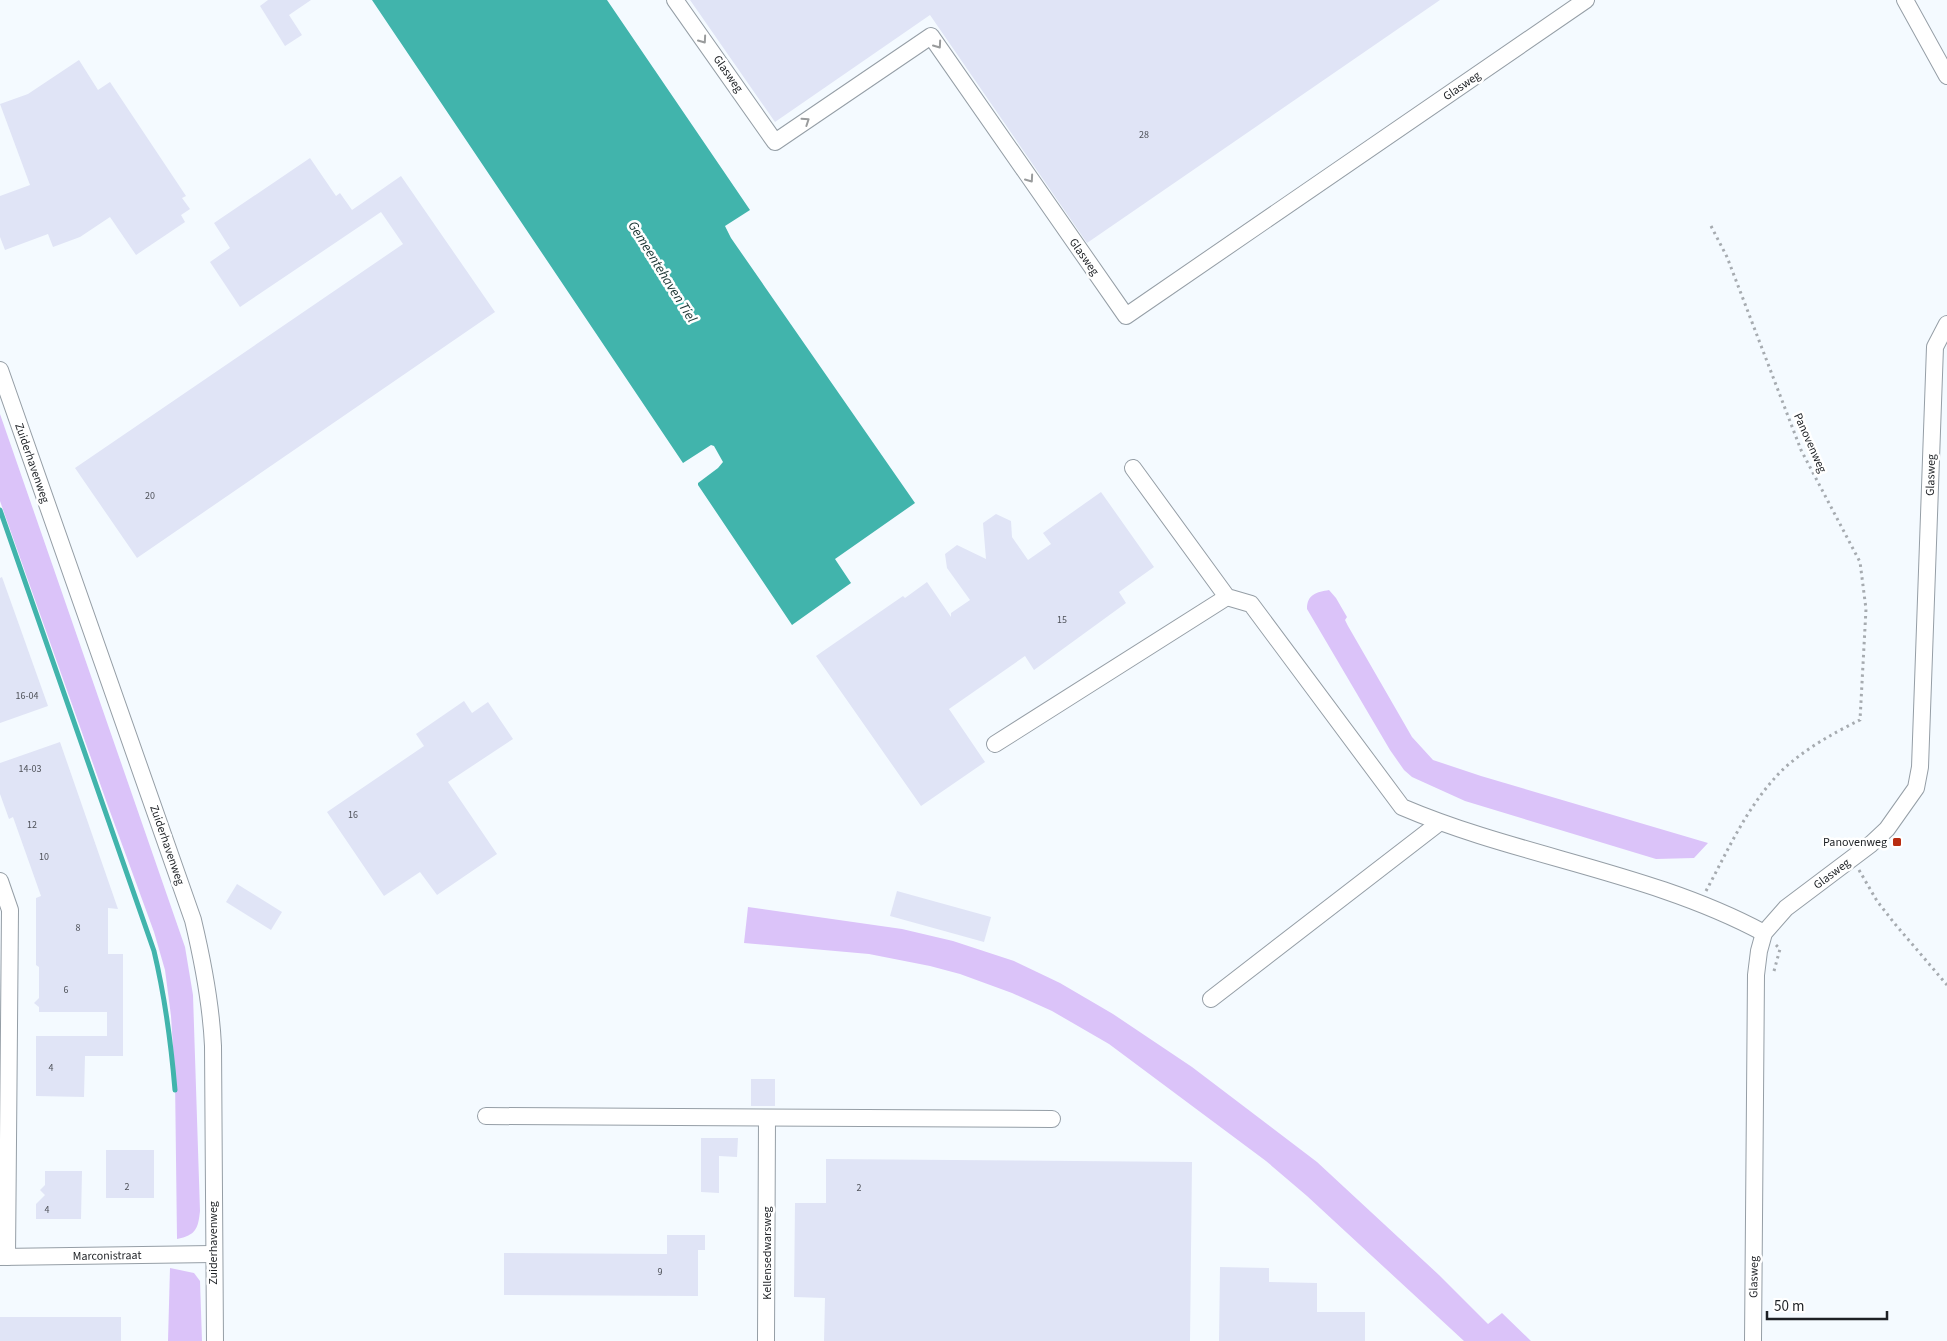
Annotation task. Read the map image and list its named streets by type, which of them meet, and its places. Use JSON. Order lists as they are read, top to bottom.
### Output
{
  "streets": {
    "street": [
      "Glasweg",
      "Zuiderhavenweg",
      "Kellensedwarsweg",
      "Marconistraat"
    ],
    "path": ["Panovenweg"]
  },
  "crossings": [
    ["Zuiderhavenweg", "Marconistraat"]
  ],
  "water": ["Gemeentehaven Tiel"],
  "places": {
    "transit": ["Panovenweg"]
  },
  "house_numbers": [
    "28",
    "20",
    "15",
    "16-04",
    "14-03",
    "16",
    "12",
    "10",
    "8",
    "6",
    "4",
    "2",
    "2",
    "4",
    "9"
  ],
  "scale_bar": "50 m"
}
